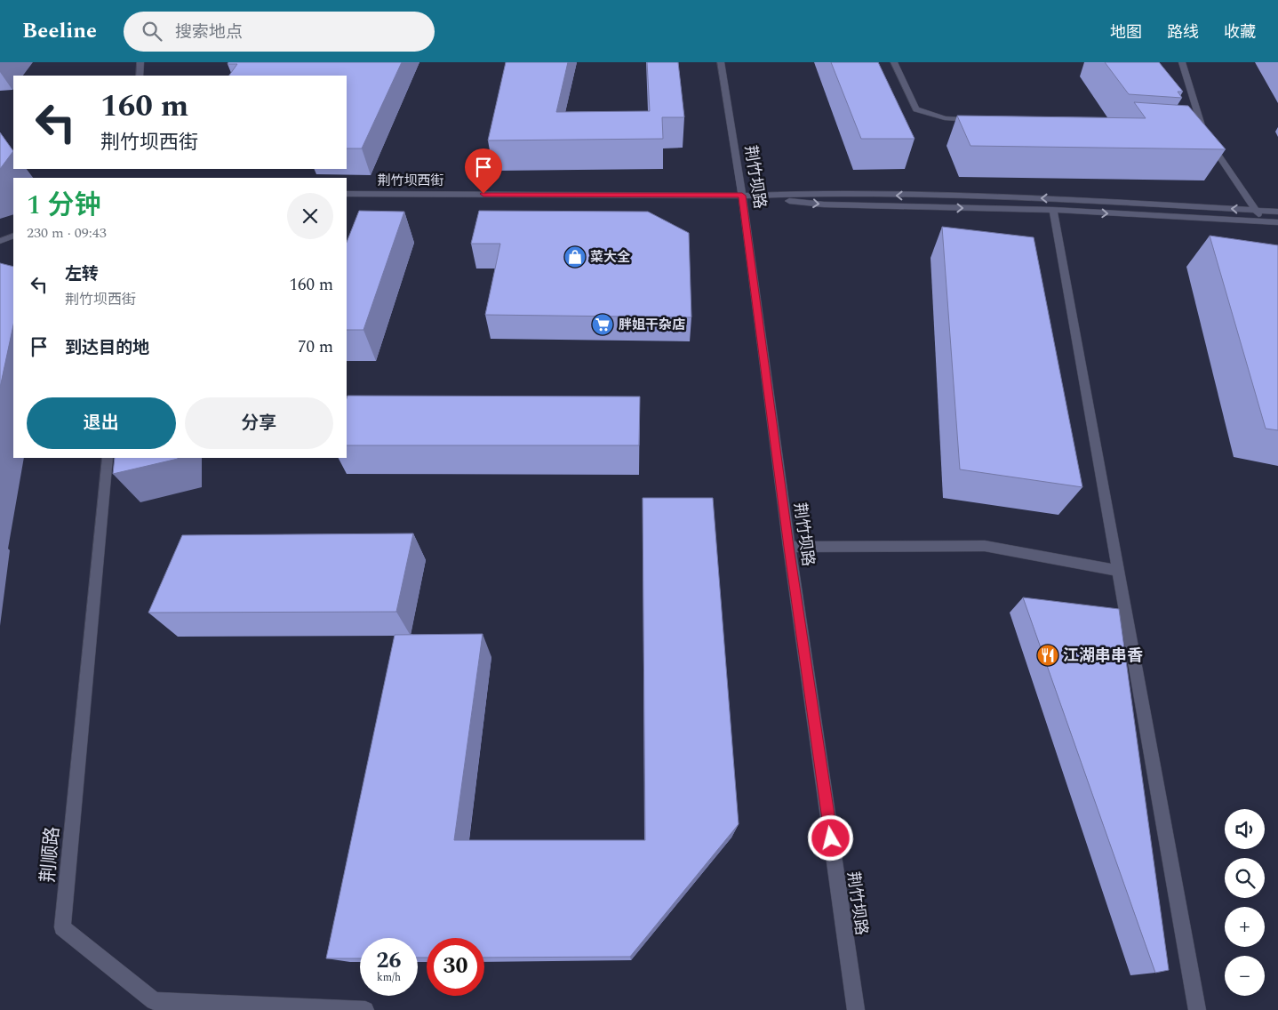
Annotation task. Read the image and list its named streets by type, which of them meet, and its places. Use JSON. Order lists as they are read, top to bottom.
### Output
{
  "streets": {
    "street": ["荆竹坝路", "荆竹坝西街", "荆顺路"]
  },
  "crossings": [
    ["荆竹坝路", "荆竹坝西街"]
  ],
  "places": {
    "shop": ["菜大全"],
    "supermarket": ["胖姐干杂店"],
    "restaurant": ["江湖串串香"]
  },
  "page": {
    "header": "Beeline",
    "search": "搜索地点",
    "nav": ["地图", "路线", "收藏"],
    "turn": ["160 m", "荆竹坝西街"],
    "heading": ["1 分钟", "230 m · 09:43"],
    "list": [
      {
        "name": "左转",
        "note": "荆竹坝西街",
        "value": "160 m"
      },
      {
        "name": "到达目的地",
        "value": "70 m"
      }
    ],
    "buttons": ["退出", "分享"],
    "map_buttons": ["+", "−"],
    "speed": "26 km/h",
    "limit": "30"
  }
}
